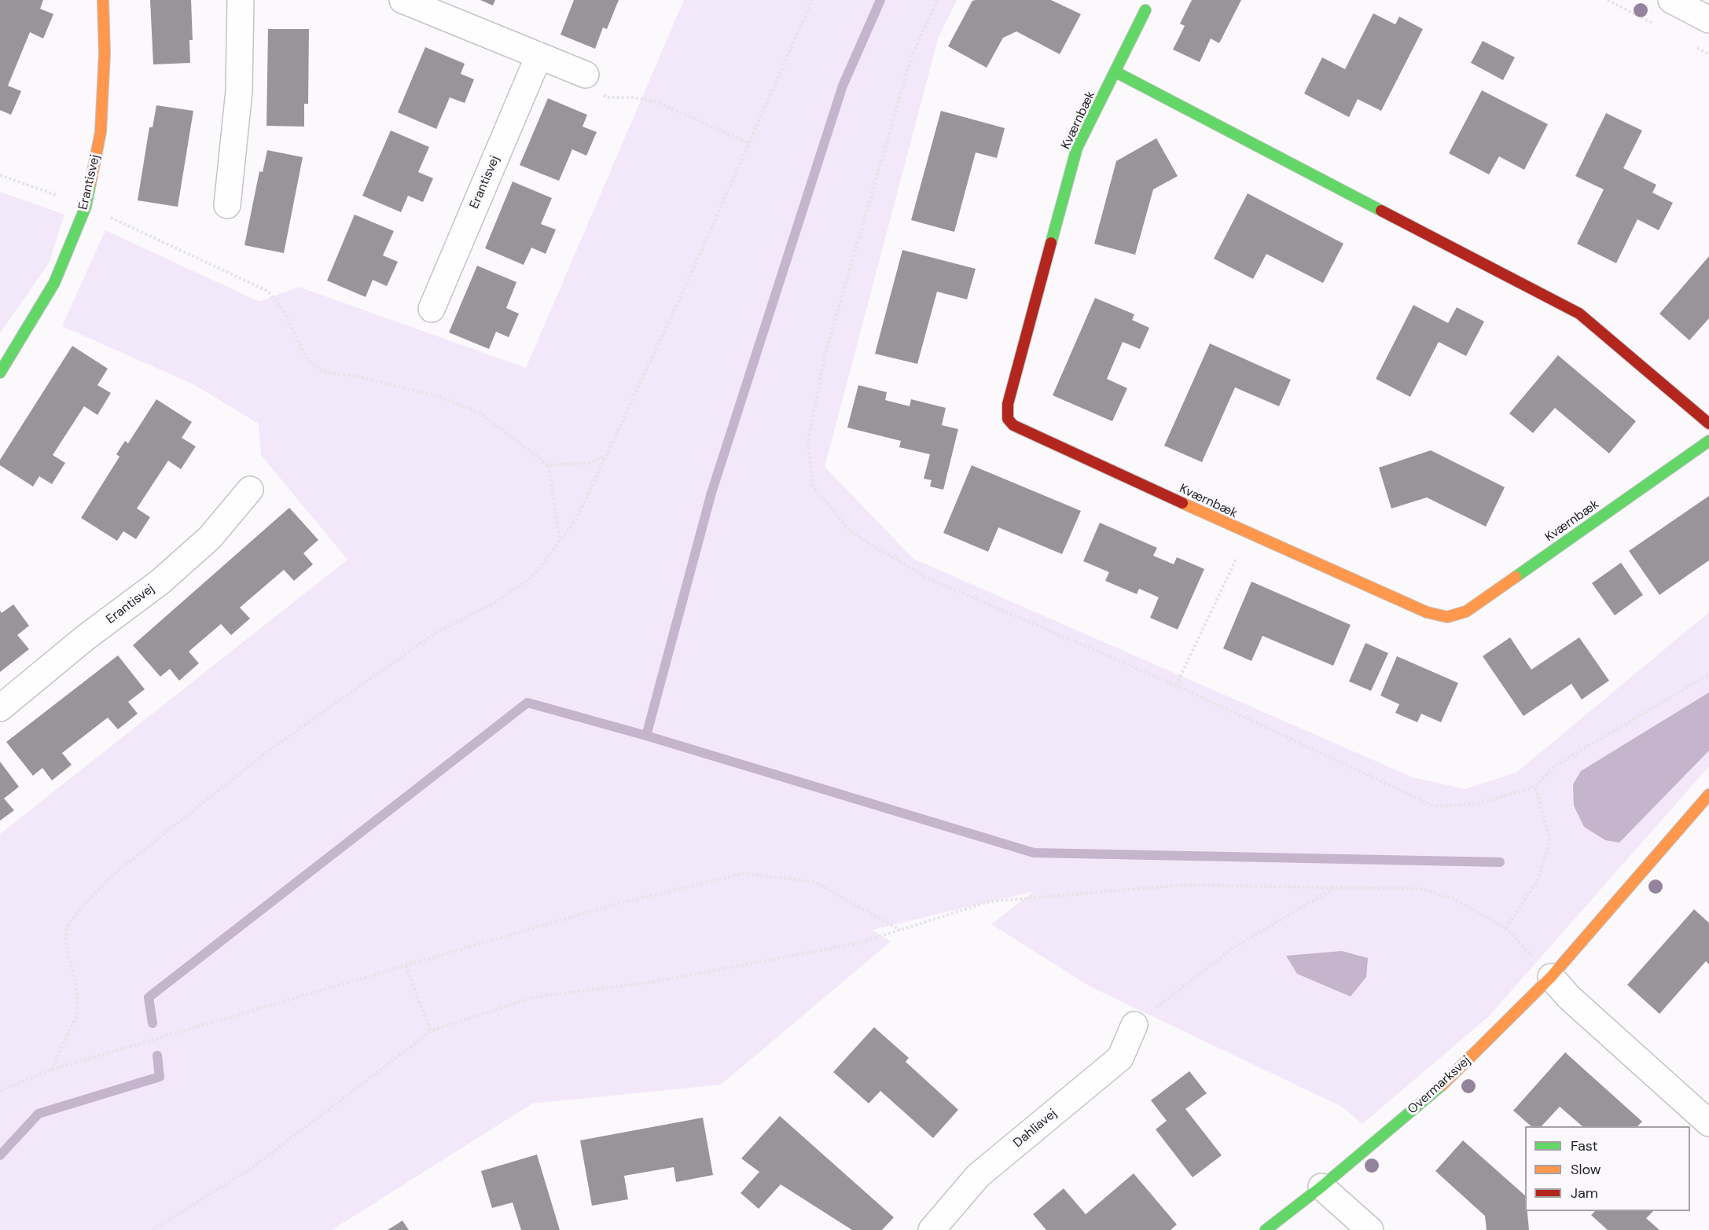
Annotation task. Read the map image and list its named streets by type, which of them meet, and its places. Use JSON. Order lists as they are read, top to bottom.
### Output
{
  "streets": {
    "street": [
      "Kværnbæk",
      "Erantisvej",
      "Overmarksvej",
      "Dahliavej"
    ]
  },
  "legend": ["Fast", "Slow", "Jam"]
}
